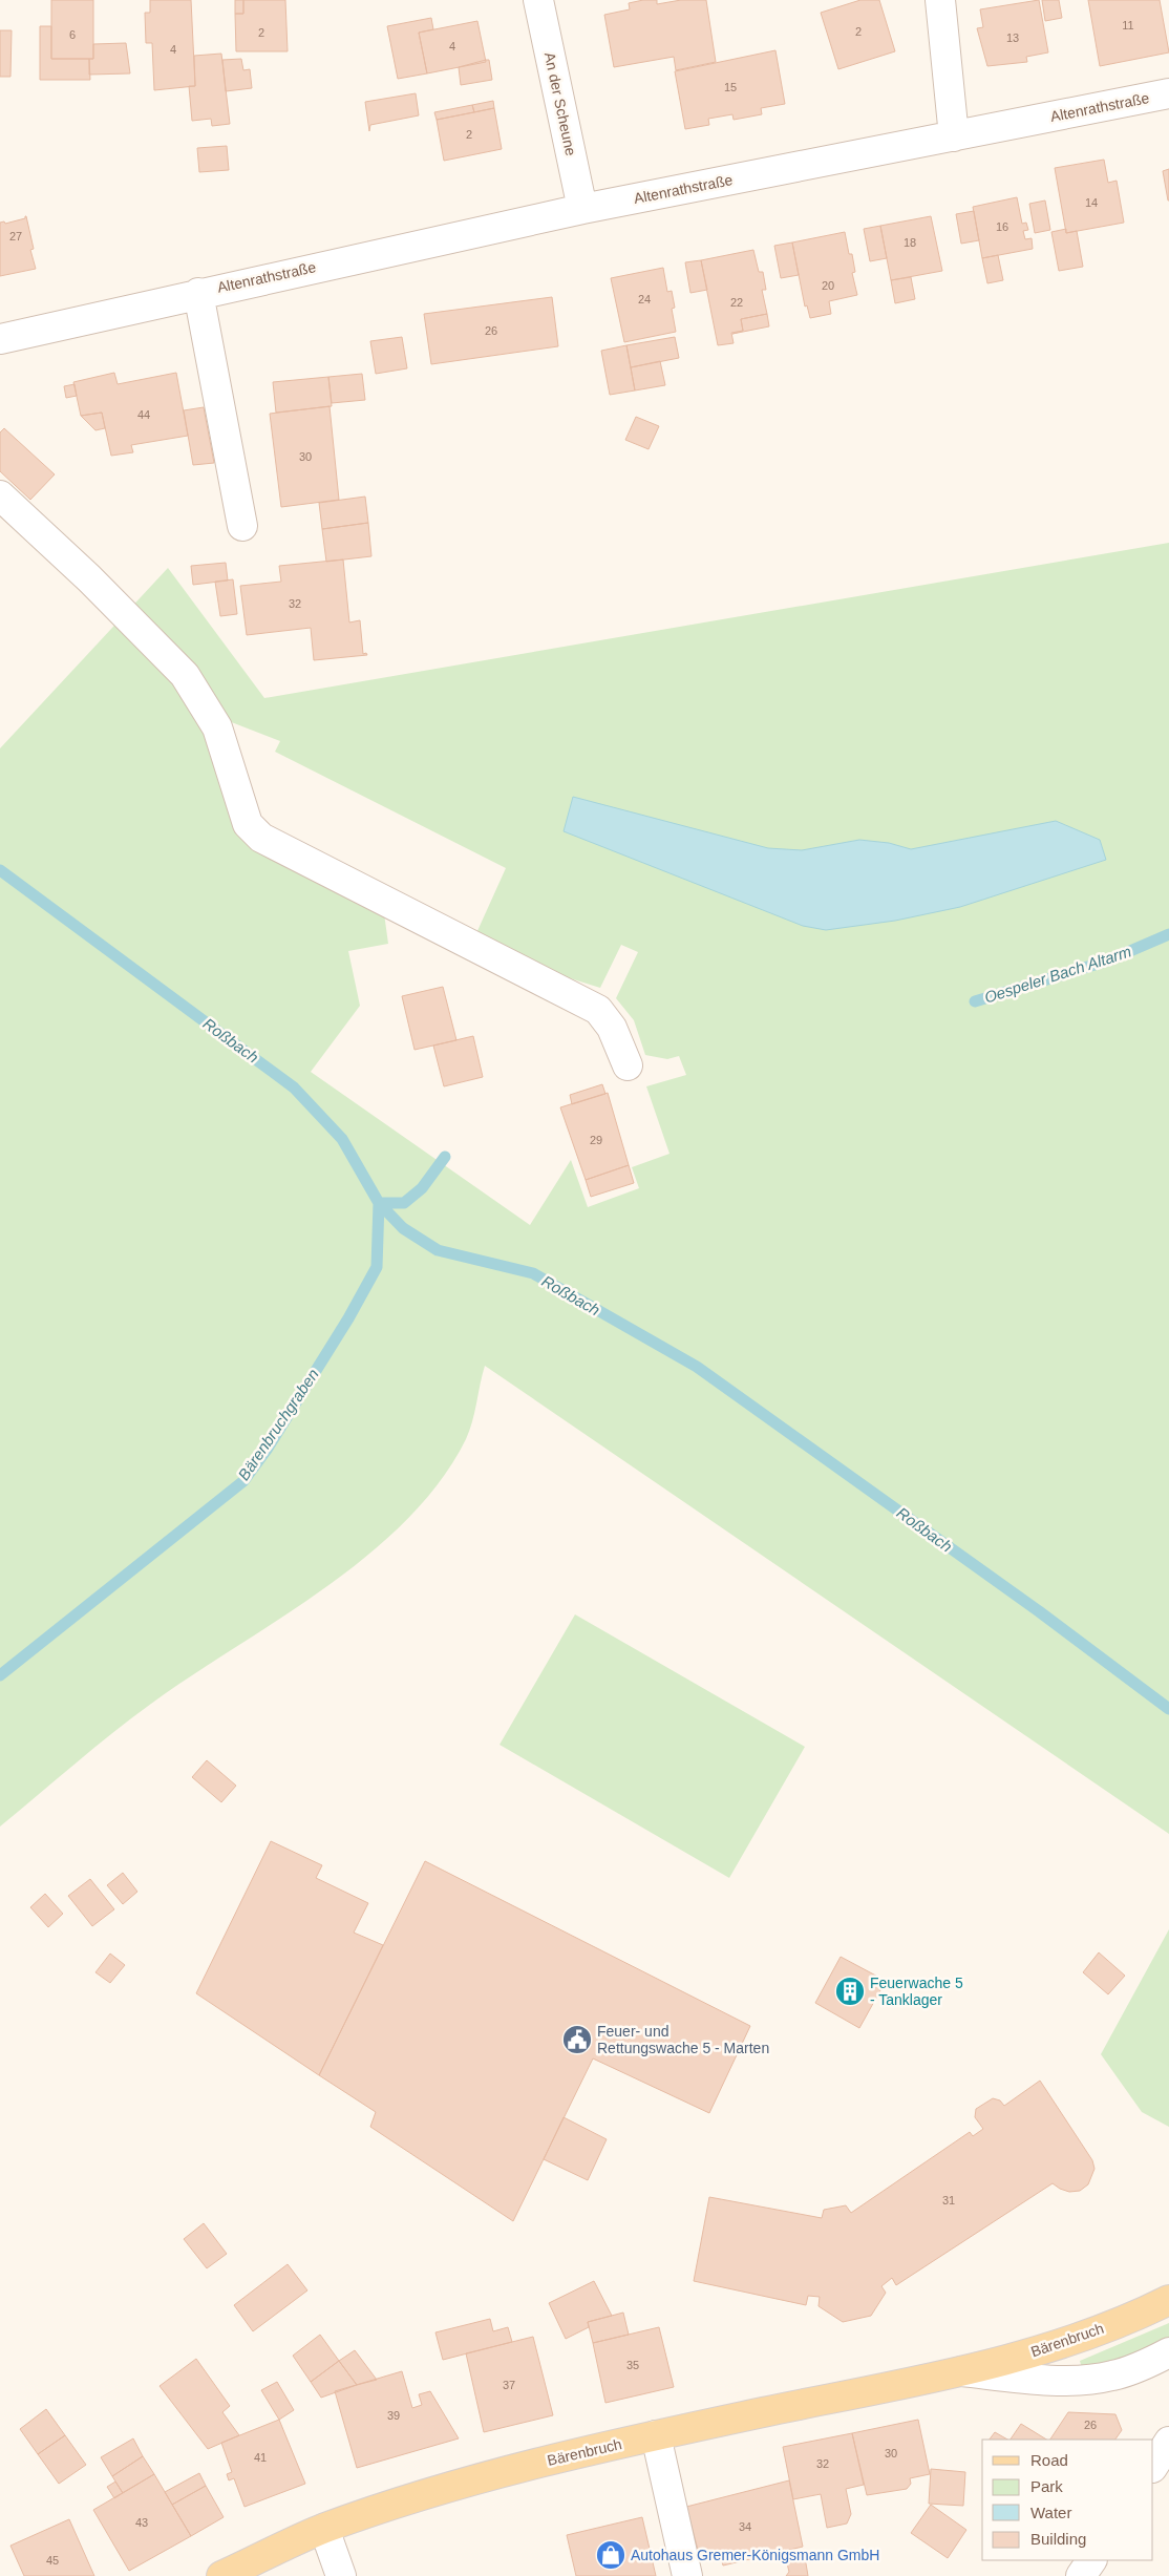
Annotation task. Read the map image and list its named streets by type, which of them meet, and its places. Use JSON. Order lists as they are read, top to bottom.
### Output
{
  "streets": {
    "main road": ["Bärenbruch"],
    "street": ["An der Scheune", "Altenrathstraße"]
  },
  "crossings": [
    ["An der Scheune", "Altenrathstraße"]
  ],
  "water": ["Oespeler Bach Altarm", "Roßbach", "Bärenbruchgraben"],
  "places": {
    "building": ["Feuerwache 5 - Tanklager"],
    "public building": ["Feuer- und Rettungswache 5 - Marten"],
    "shop": ["Autohaus Gremer-Königsmann GmbH"]
  },
  "house_numbers": [
    "11",
    "2",
    "2",
    "6",
    "13",
    "4",
    "4",
    "15",
    "2",
    "14",
    "16",
    "27",
    "18",
    "20",
    "24",
    "22",
    "26",
    "44",
    "30",
    "32",
    "29",
    "31",
    "35",
    "37",
    "39",
    "26",
    "30",
    "41",
    "32",
    "43",
    "34",
    "45"
  ],
  "legend": [
    "Road",
    "Park",
    "Water",
    "Building"
  ]
}
